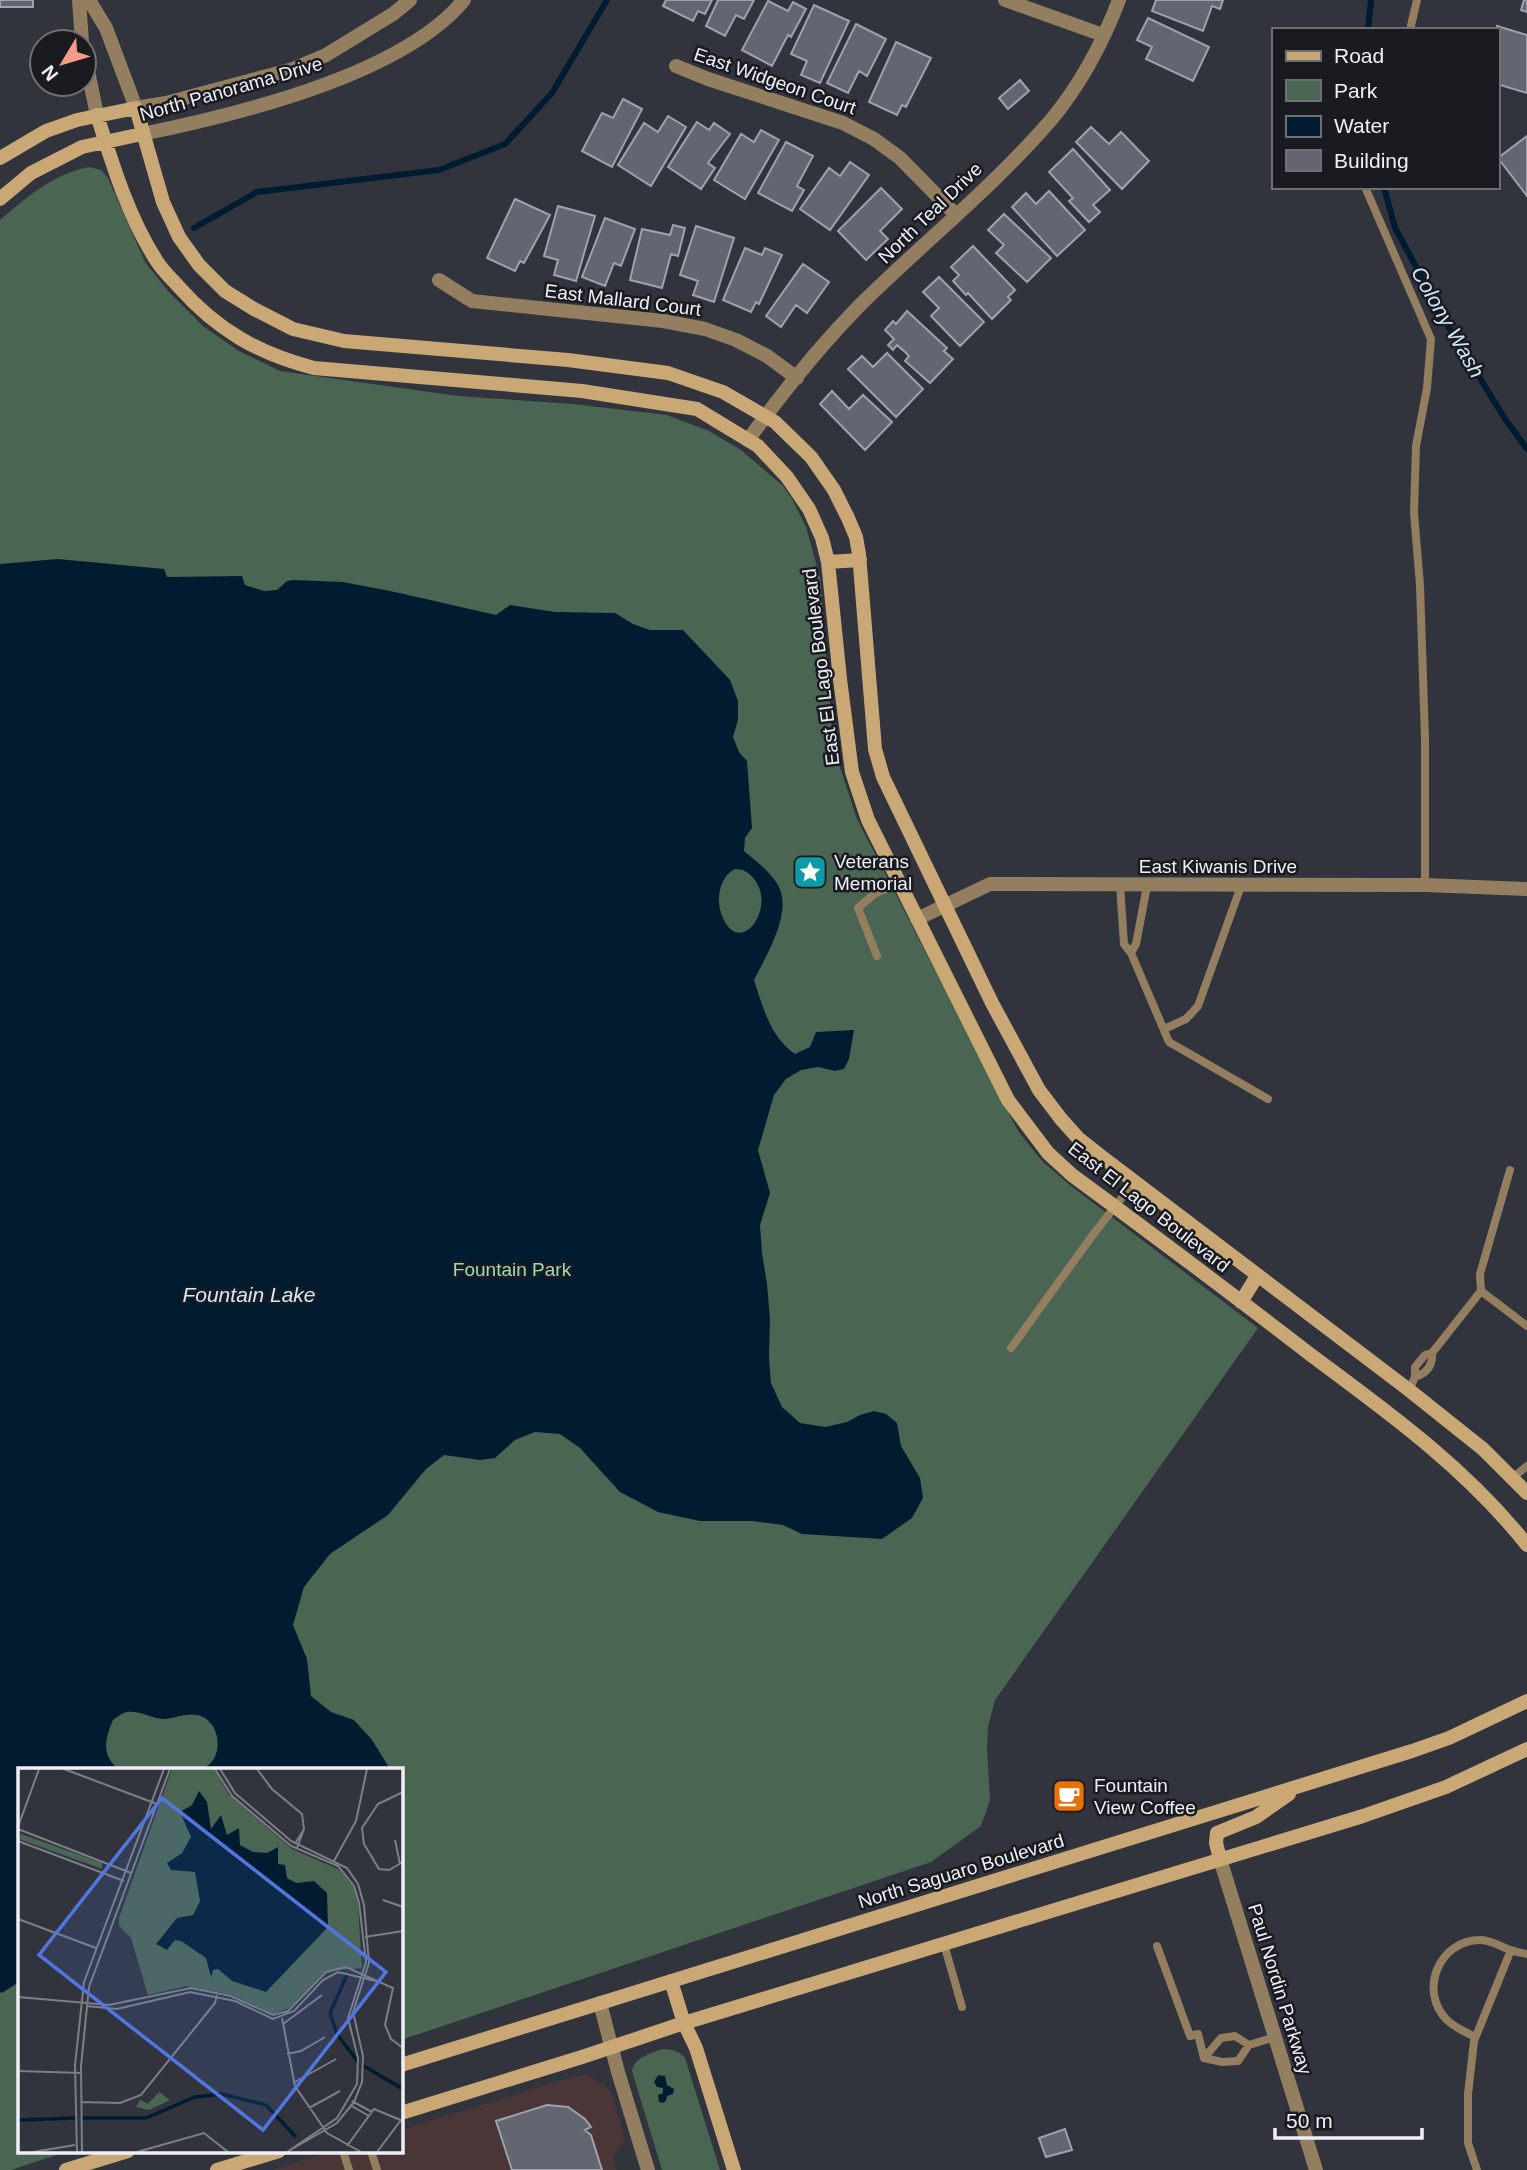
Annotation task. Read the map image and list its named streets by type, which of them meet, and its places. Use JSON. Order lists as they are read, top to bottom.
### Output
{
  "streets": {
    "street": [
      "East Widgeon Court",
      "North Panorama Drive",
      "North Teal Drive",
      "East Mallard Court",
      "East El Lago Boulevard",
      "East Kiwanis Drive",
      "North Saguaro Boulevard",
      "Paul Nordin Parkway"
    ]
  },
  "crossings": [
    ["East Widgeon Court", "North Teal Drive"],
    ["North Panorama Drive", "East El Lago Boulevard"],
    ["North Teal Drive", "East Mallard Court"],
    ["North Teal Drive", "East El Lago Boulevard"],
    ["East El Lago Boulevard", "East Kiwanis Drive"]
  ],
  "water": ["Colony Wash", "Fountain Lake"],
  "parks": ["Fountain Park"],
  "places": {
    "place": ["Veterans Memorial"],
    "cafe": ["Fountain View Coffee"]
  },
  "legend": [
    "Road",
    "Park",
    "Water",
    "Building"
  ],
  "scale_bar": "50 m",
  "north": "bottom left"
}
